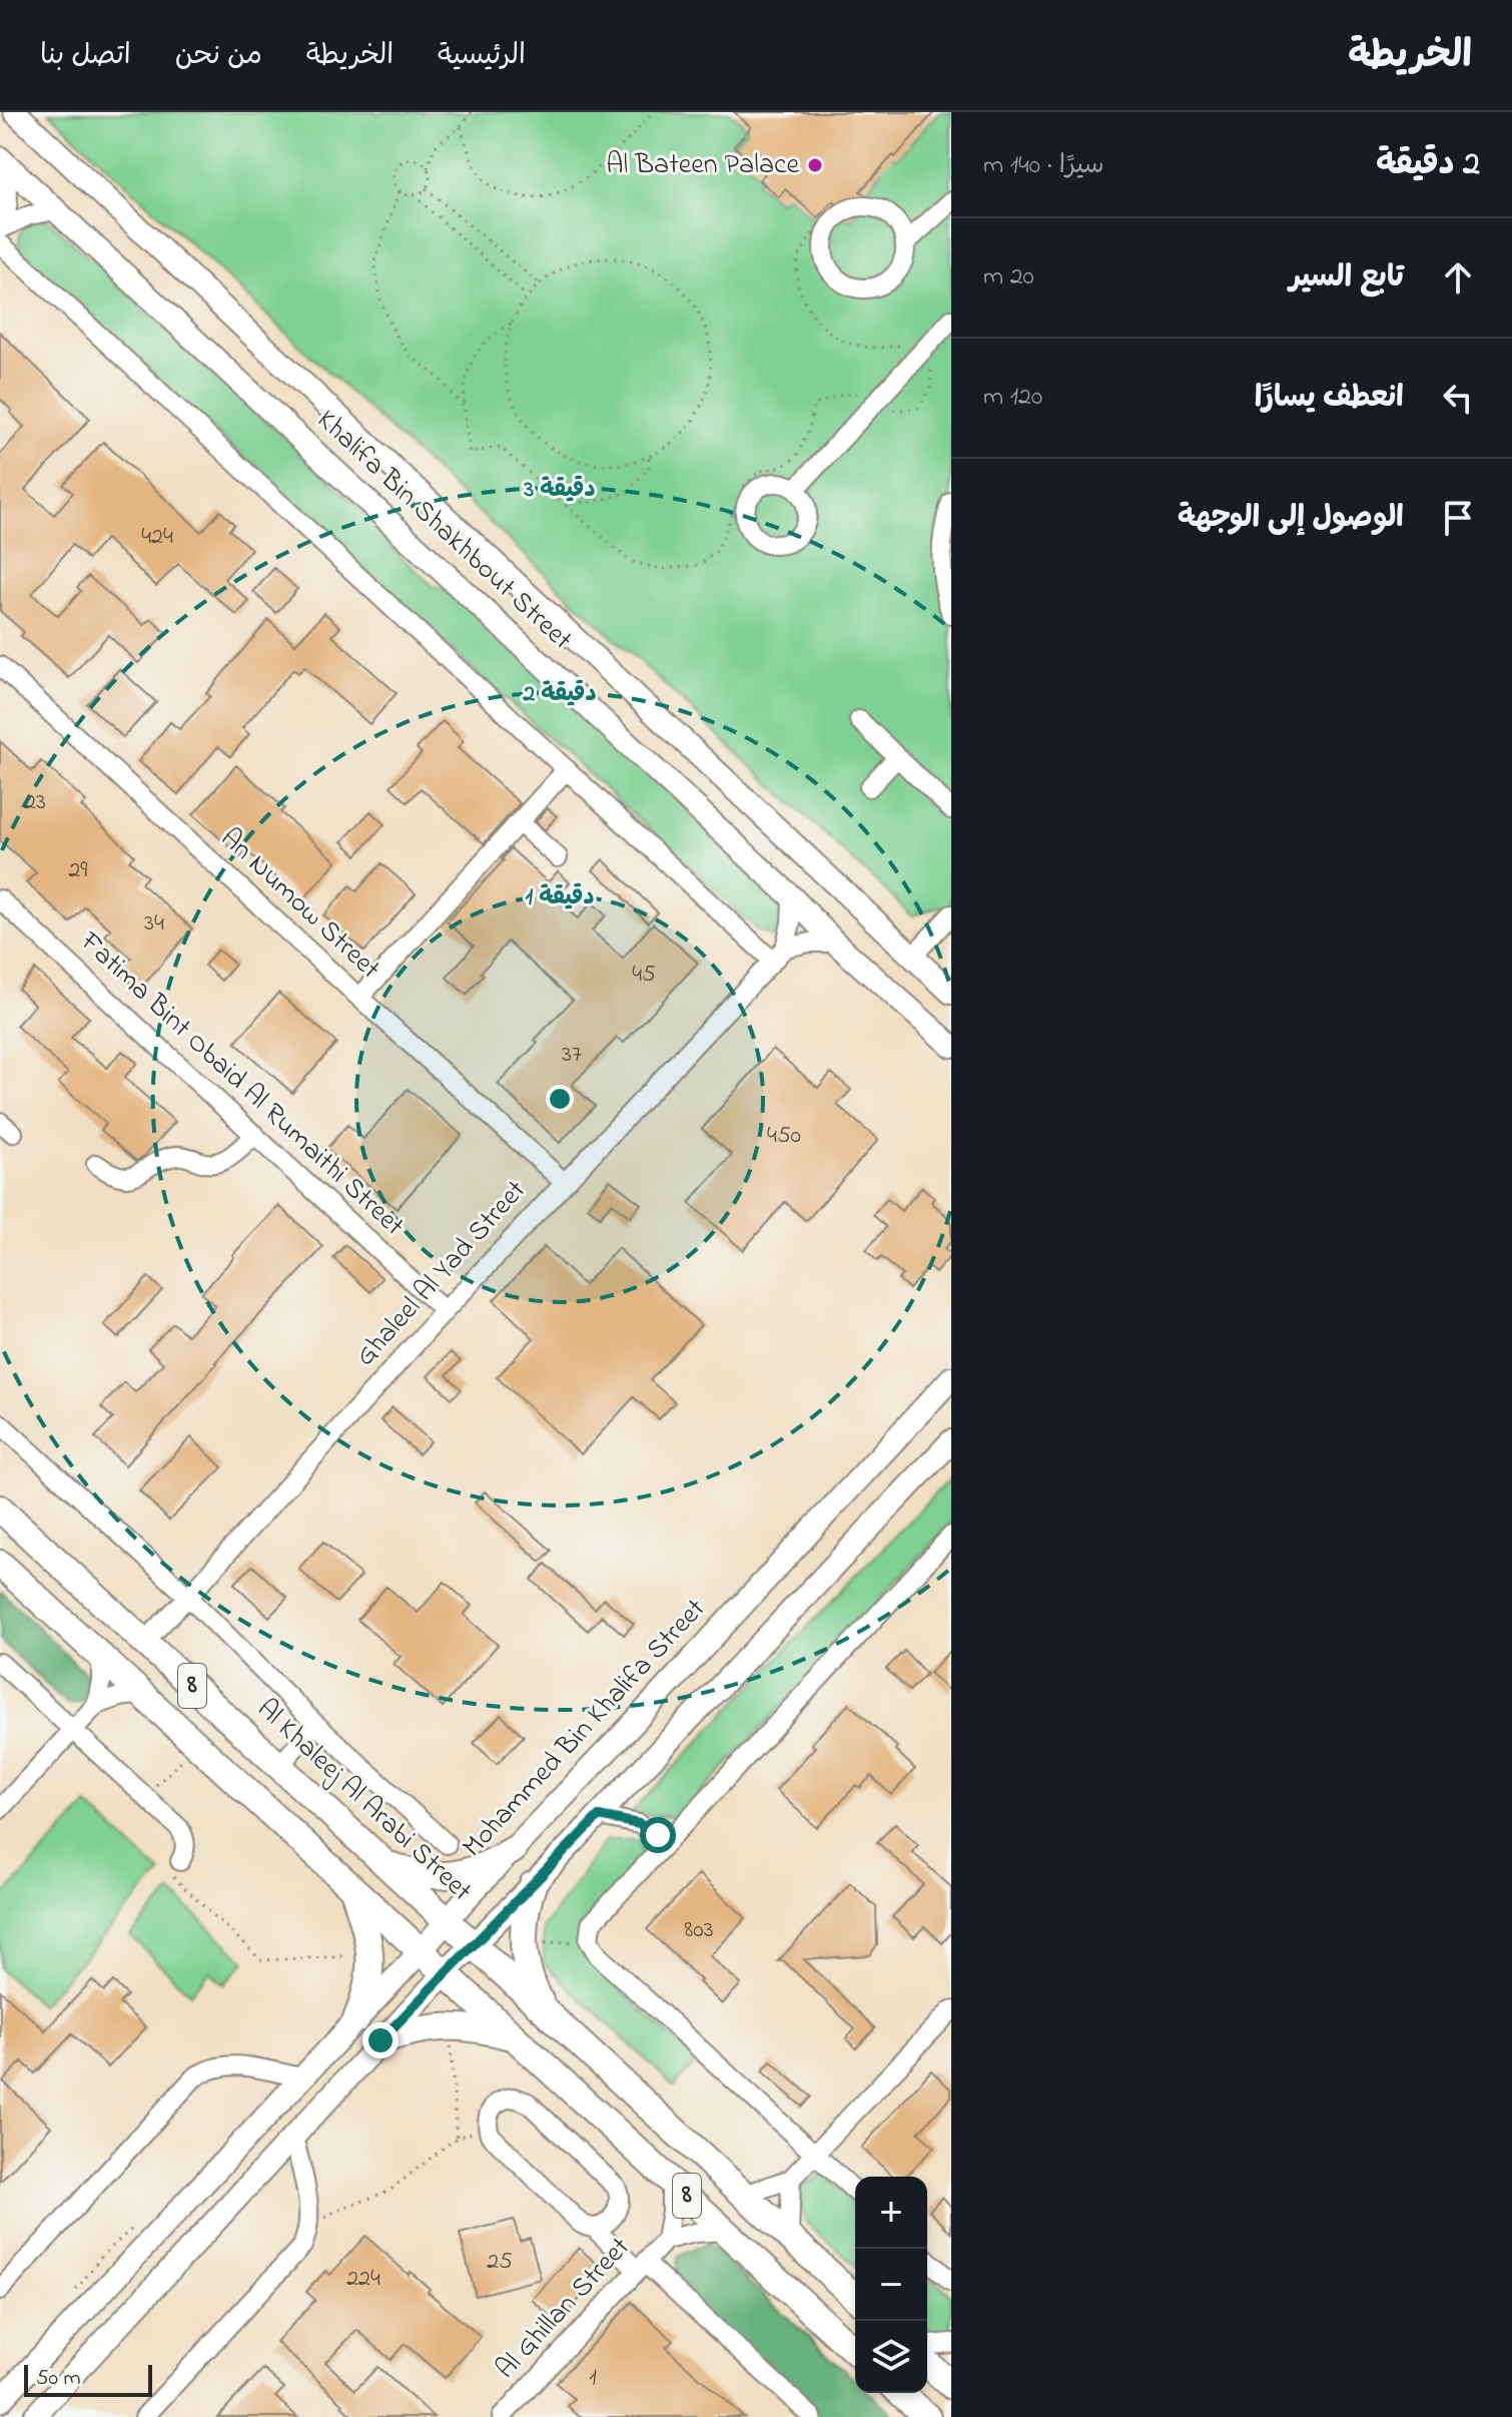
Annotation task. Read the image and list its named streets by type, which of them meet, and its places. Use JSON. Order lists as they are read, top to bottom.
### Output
{
  "streets": {
    "highway": ["8", "Al Khaleej Al Arabi Street"],
    "main road": ["Khalifa Bin Shakhbout Street", "Mohammed Bin Khalifa Street"],
    "street": [
      "An Numow Street",
      "Fatima Bint Obaid Al Rumaithi Street",
      "Ghaleel Al Yad Street",
      "Al Ghillan Street"
    ]
  },
  "crossings": [
    ["An Numow Street", "Ghaleel Al Yad Street"],
    ["Fatima Bint Obaid Al Rumaithi Street", "Ghaleel Al Yad Street"],
    ["Ghaleel Al Yad Street", "Al Khaleej Al Arabi Street"],
    ["8", "Mohammed Bin Khalifa Street"],
    ["8", "Al Ghillan Street"],
    ["Mohammed Bin Khalifa Street", "Al Khaleej Al Arabi Street"]
  ],
  "places": ["Al Bateen Palace"],
  "house_numbers": [
    "424",
    "23",
    "29",
    "34",
    "45",
    "37",
    "450",
    "803",
    "25",
    "224",
    "1"
  ],
  "scale_bar": "50 m",
  "page": {
    "header": "الخريطة",
    "nav": [
      "الرئيسية",
      "الخريطة",
      "من نحن",
      "اتصل بنا"
    ],
    "heading": ["2 دقيقة", "سيرًا · 140 m"],
    "list": [
      ["تابع السير", "20 m"],
      ["انعطف يسارًا", "120 m"],
      "الوصول إلى الوجهة"
    ],
    "map_buttons": ["+", "−"],
    "scale": "50 m"
  },
  "rings": ["3 دقيقة", "2 دقيقة", "1 دقيقة"]
}
